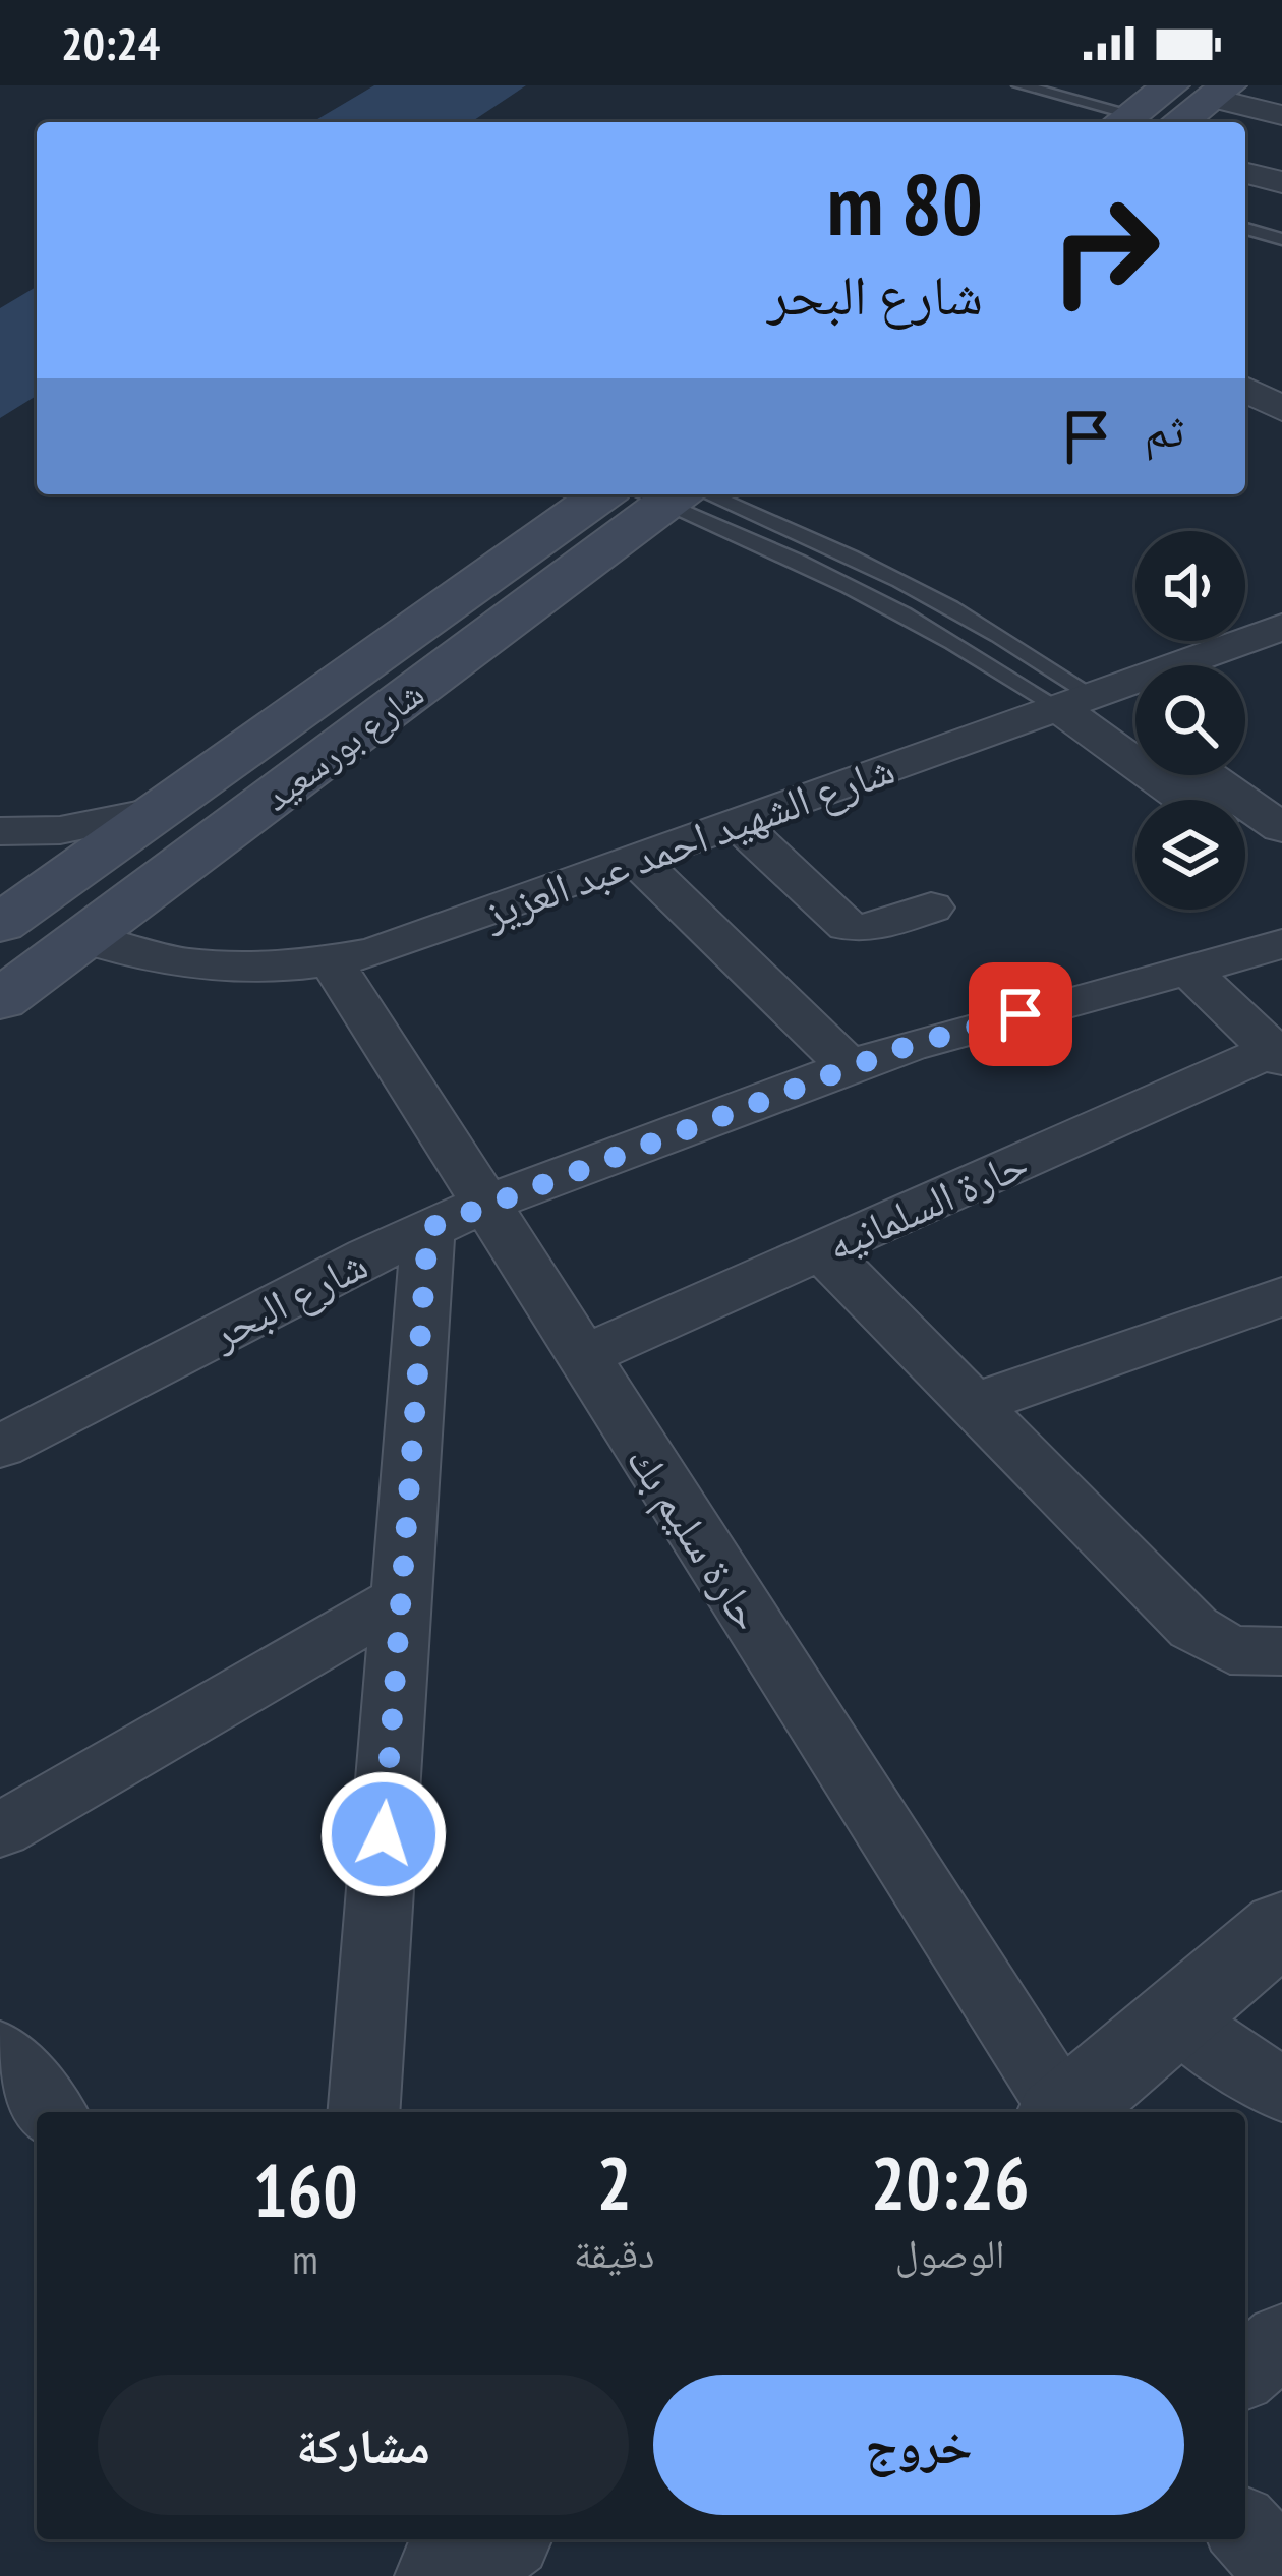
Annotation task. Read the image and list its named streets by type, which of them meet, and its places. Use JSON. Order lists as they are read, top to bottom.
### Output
{
  "streets": {
    "main road": ["شارع بورسعيد"],
    "street": [
      "شارع الشهيد احمد عبد العزيز",
      "حارة السلمانيه",
      "شارع البحر",
      "حارة سليم بك"
    ]
  },
  "crossings": [
    ["شارع بورسعيد", "شارع الشهيد احمد عبد العزيز"],
    ["شارع الشهيد احمد عبد العزيز", "حارة سليم بك"],
    ["حارة السلمانيه", "حارة سليم بك"],
    ["شارع البحر", "حارة سليم بك"]
  ],
  "page": {
    "status": "20:24",
    "turn": ["80 m", "شارع البحر"],
    "then": "ثم",
    "eta": [
      "20:26",
      "الوصول",
      "2",
      "دقيقة",
      "160",
      "m"
    ],
    "buttons": ["خروج", "مشاركة"]
  }
}
